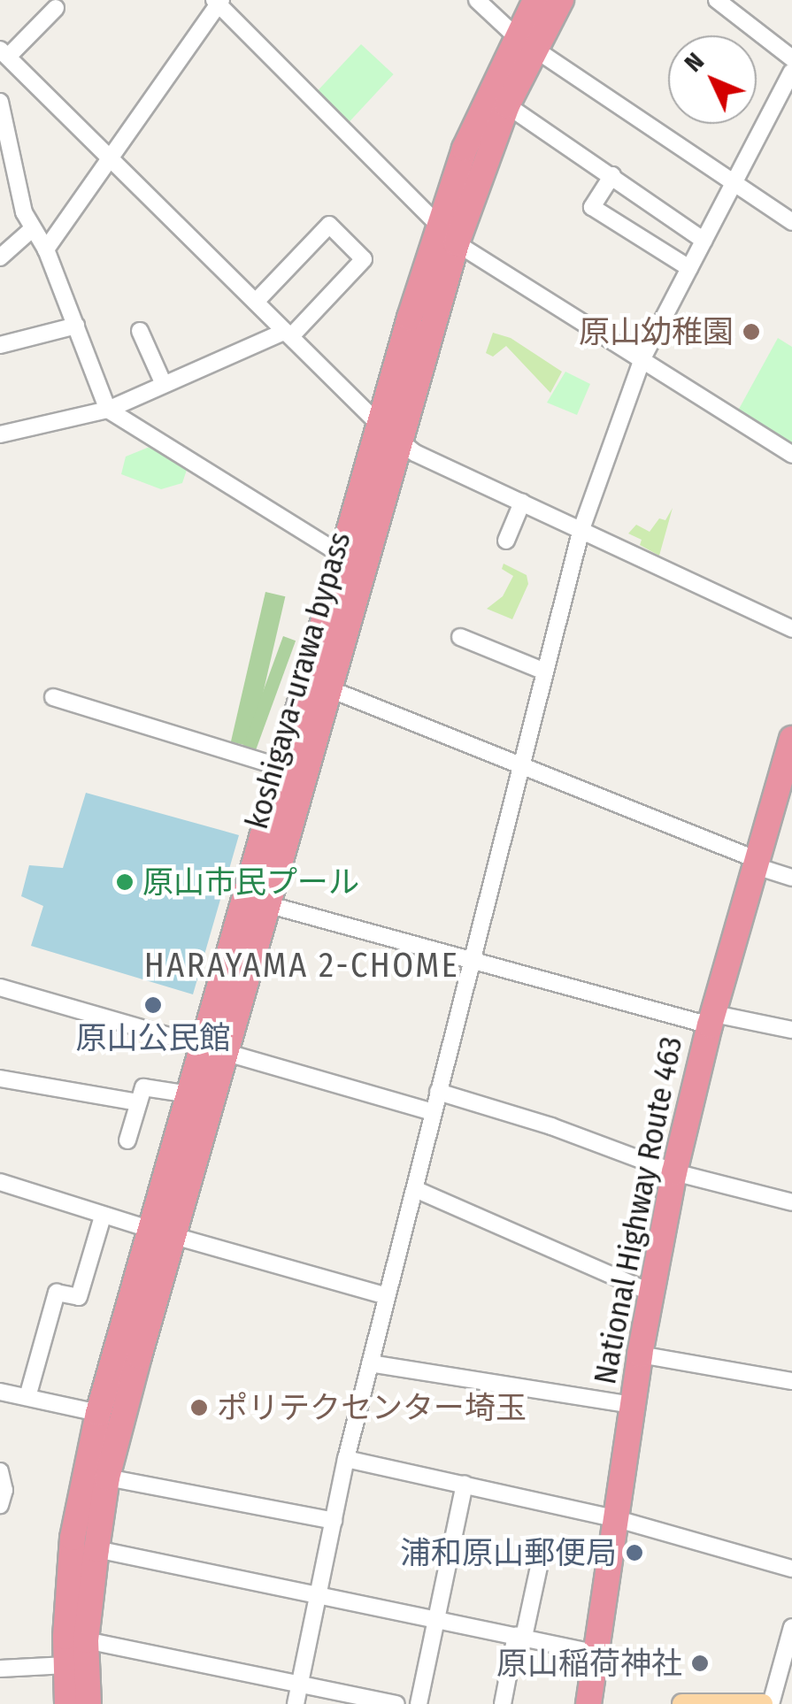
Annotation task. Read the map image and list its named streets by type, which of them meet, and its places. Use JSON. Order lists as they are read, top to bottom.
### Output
{
  "streets": {
    "highway": ["koshigaya-urawa bypass", "National Highway Route 463"]
  },
  "districts": ["HARAYAMA 2-CHOME"],
  "places": [
    "原山幼稚園",
    "原山市民プール",
    "原山公民館",
    "ポリテクセンター埼玉",
    "浦和原山郵便局",
    "原山稲荷神社"
  ],
  "north": "top left"
}
